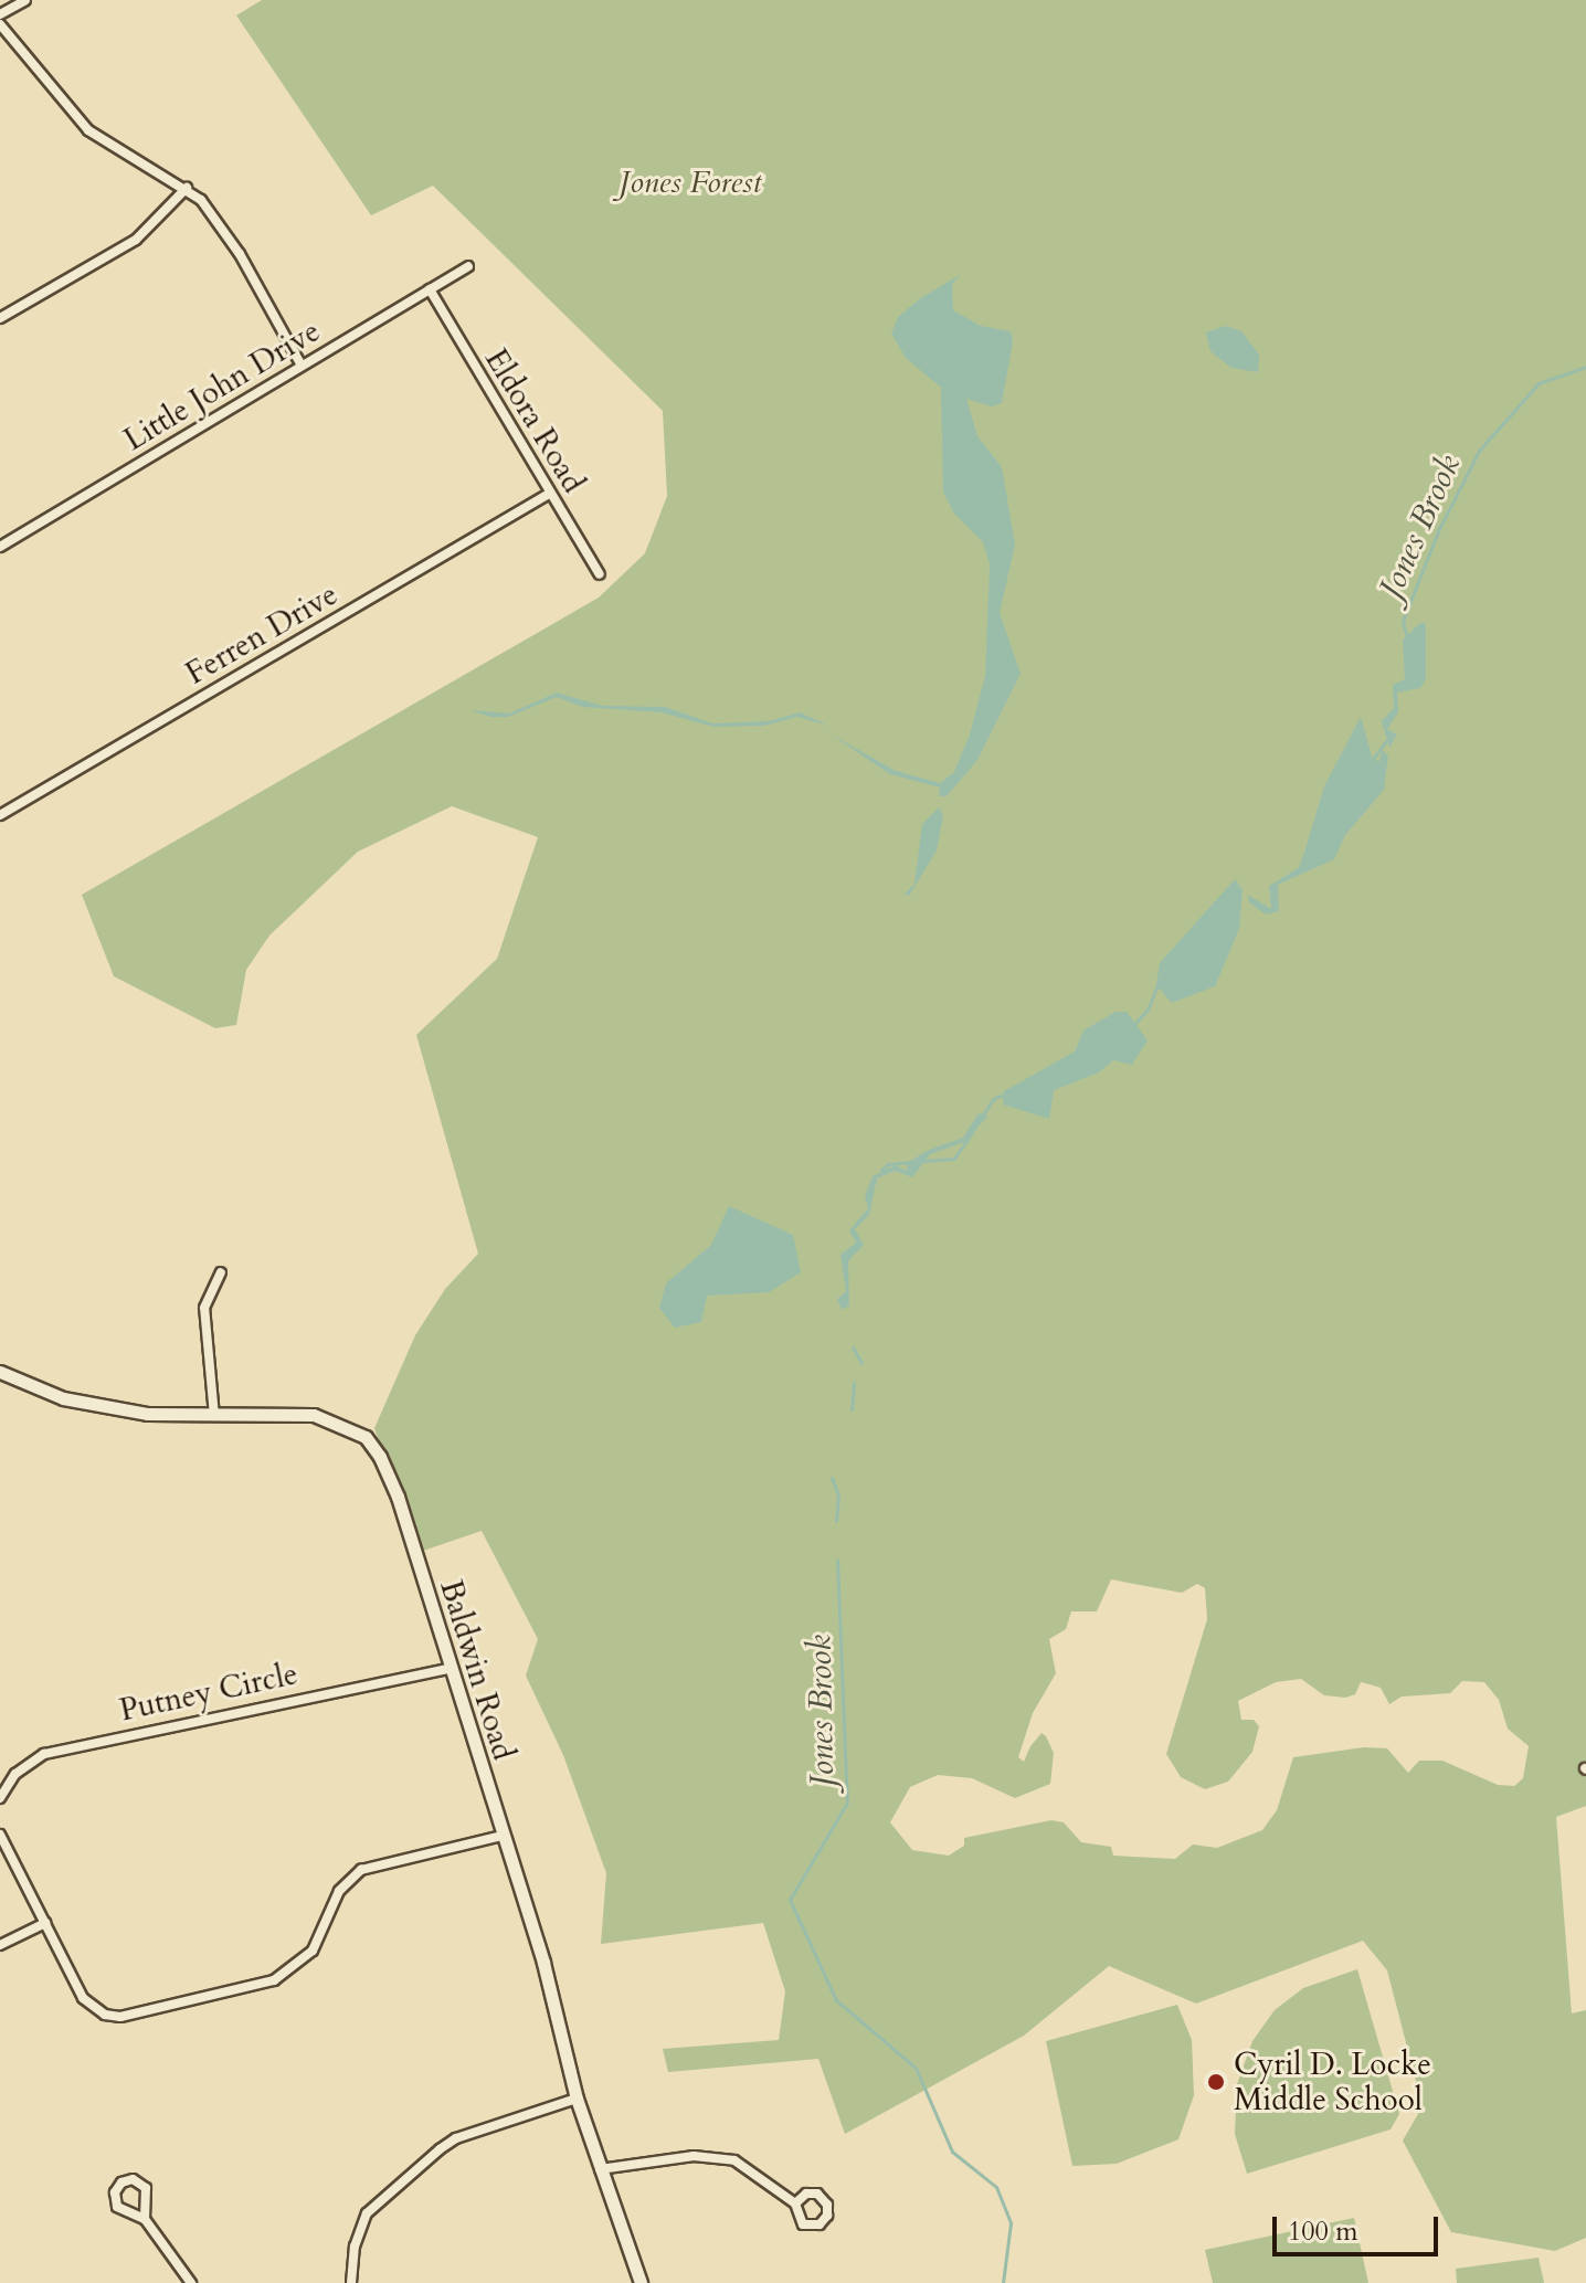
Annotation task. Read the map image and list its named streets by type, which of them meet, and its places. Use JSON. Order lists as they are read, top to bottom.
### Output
{
  "streets": {
    "street": [
      "Little John Drive",
      "Eldora Road",
      "Ferren Drive",
      "Baldwin Road",
      "Putney Circle"
    ]
  },
  "crossings": [
    ["Little John Drive", "Eldora Road"],
    ["Eldora Road", "Ferren Drive"],
    ["Baldwin Road", "Putney Circle"]
  ],
  "water": ["Jones Brook"],
  "parks": ["Jones Forest"],
  "places": ["Cyril D. Locke Middle School"],
  "scale_bar": "100 m"
}
